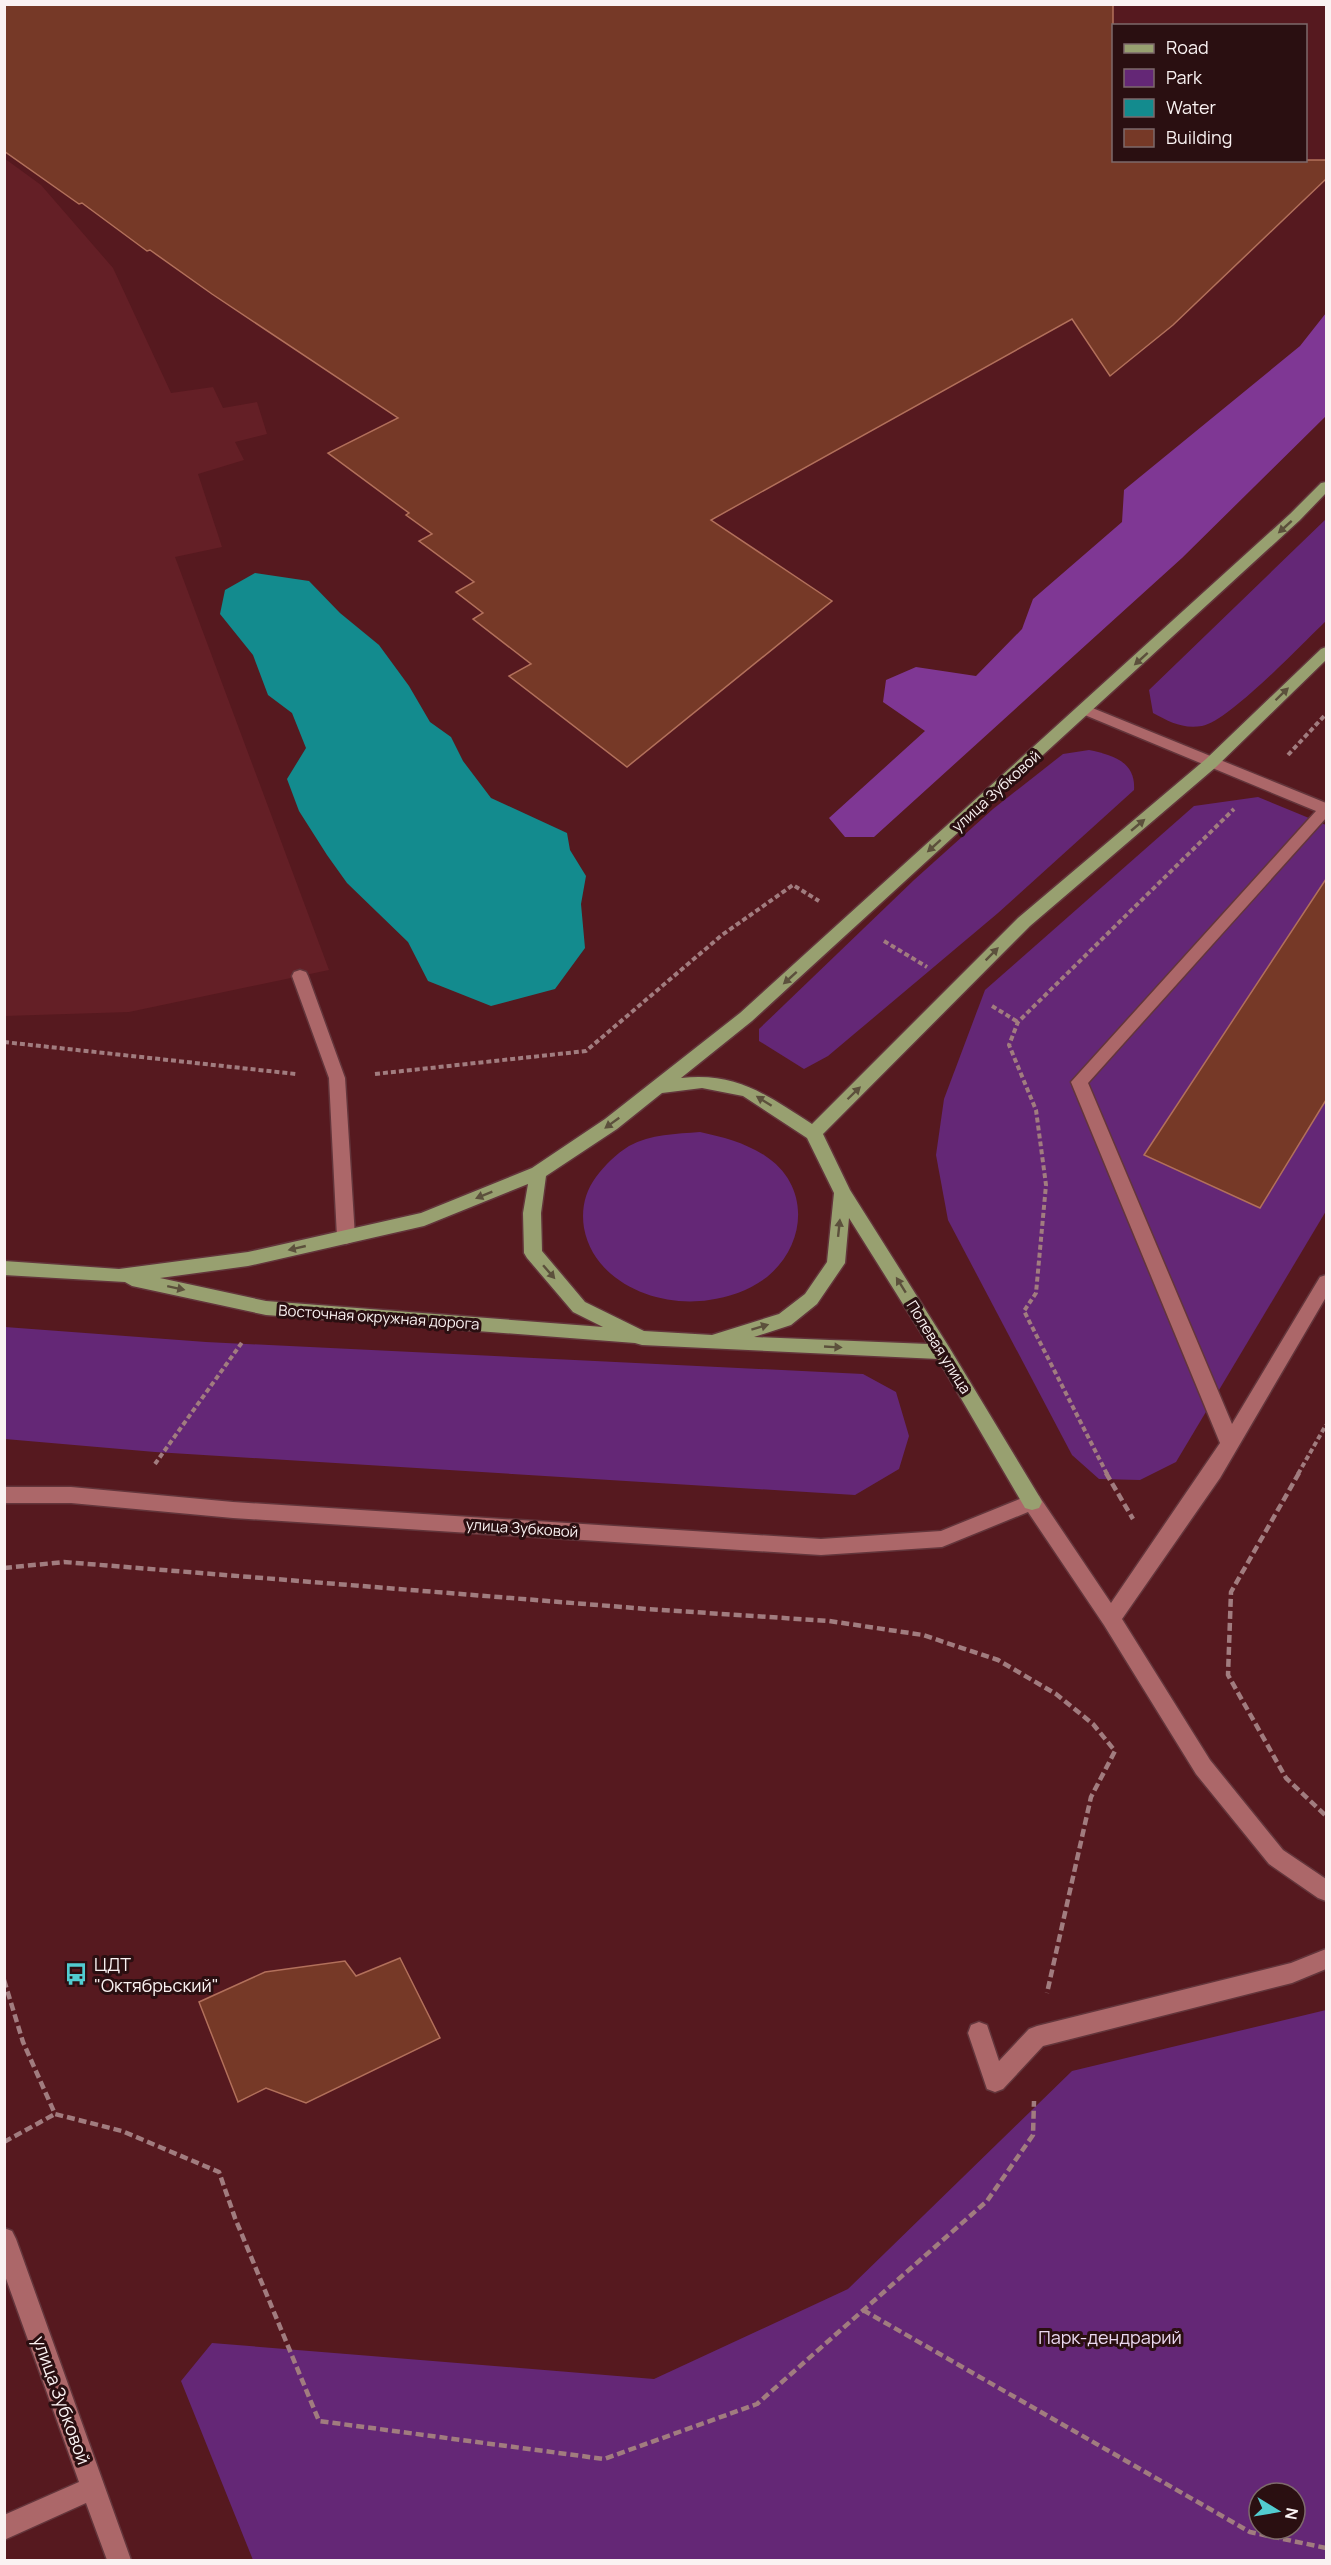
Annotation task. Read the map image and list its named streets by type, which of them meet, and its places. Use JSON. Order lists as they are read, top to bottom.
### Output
{
  "streets": {
    "main road": ["улица Зубковой", "Восточная окружная дорога", "Полевая улица"]
  },
  "crossings": [
    ["улица Зубковой", "Восточная окружная дорога"],
    ["улица Зубковой", "Полевая улица"]
  ],
  "one_way": ["Полевая улица"],
  "parks": ["Парк-дендрарий"],
  "places": {
    "bus stop": ["ЦДТ \"Октябрьский\""]
  },
  "legend": [
    "Road",
    "Park",
    "Water",
    "Building"
  ],
  "north": "right"
}
